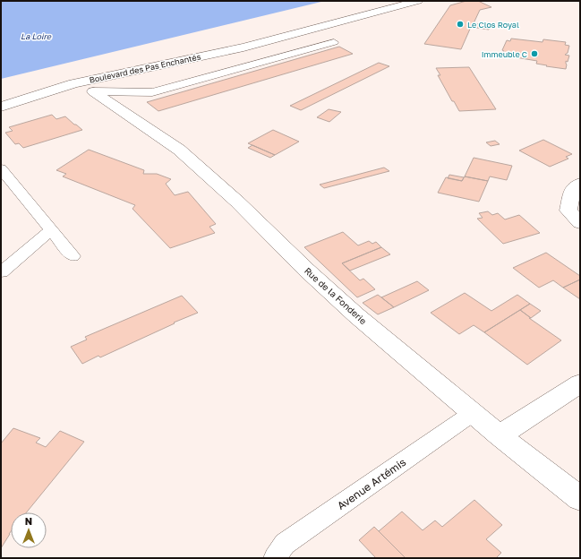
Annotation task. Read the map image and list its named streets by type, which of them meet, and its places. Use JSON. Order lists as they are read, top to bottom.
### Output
{
  "streets": {
    "main road": ["Boulevard des Pas Enchantés", "Rue de la Fonderie"],
    "lane": ["Avenue Artémis"]
  },
  "crossings": [
    ["Boulevard des Pas Enchantés", "Rue de la Fonderie"],
    ["Rue de la Fonderie", "Avenue Artémis"]
  ],
  "water": ["La Loire"],
  "places": ["Le Clos Royal", "Immeuble C"],
  "north": "top"
}
